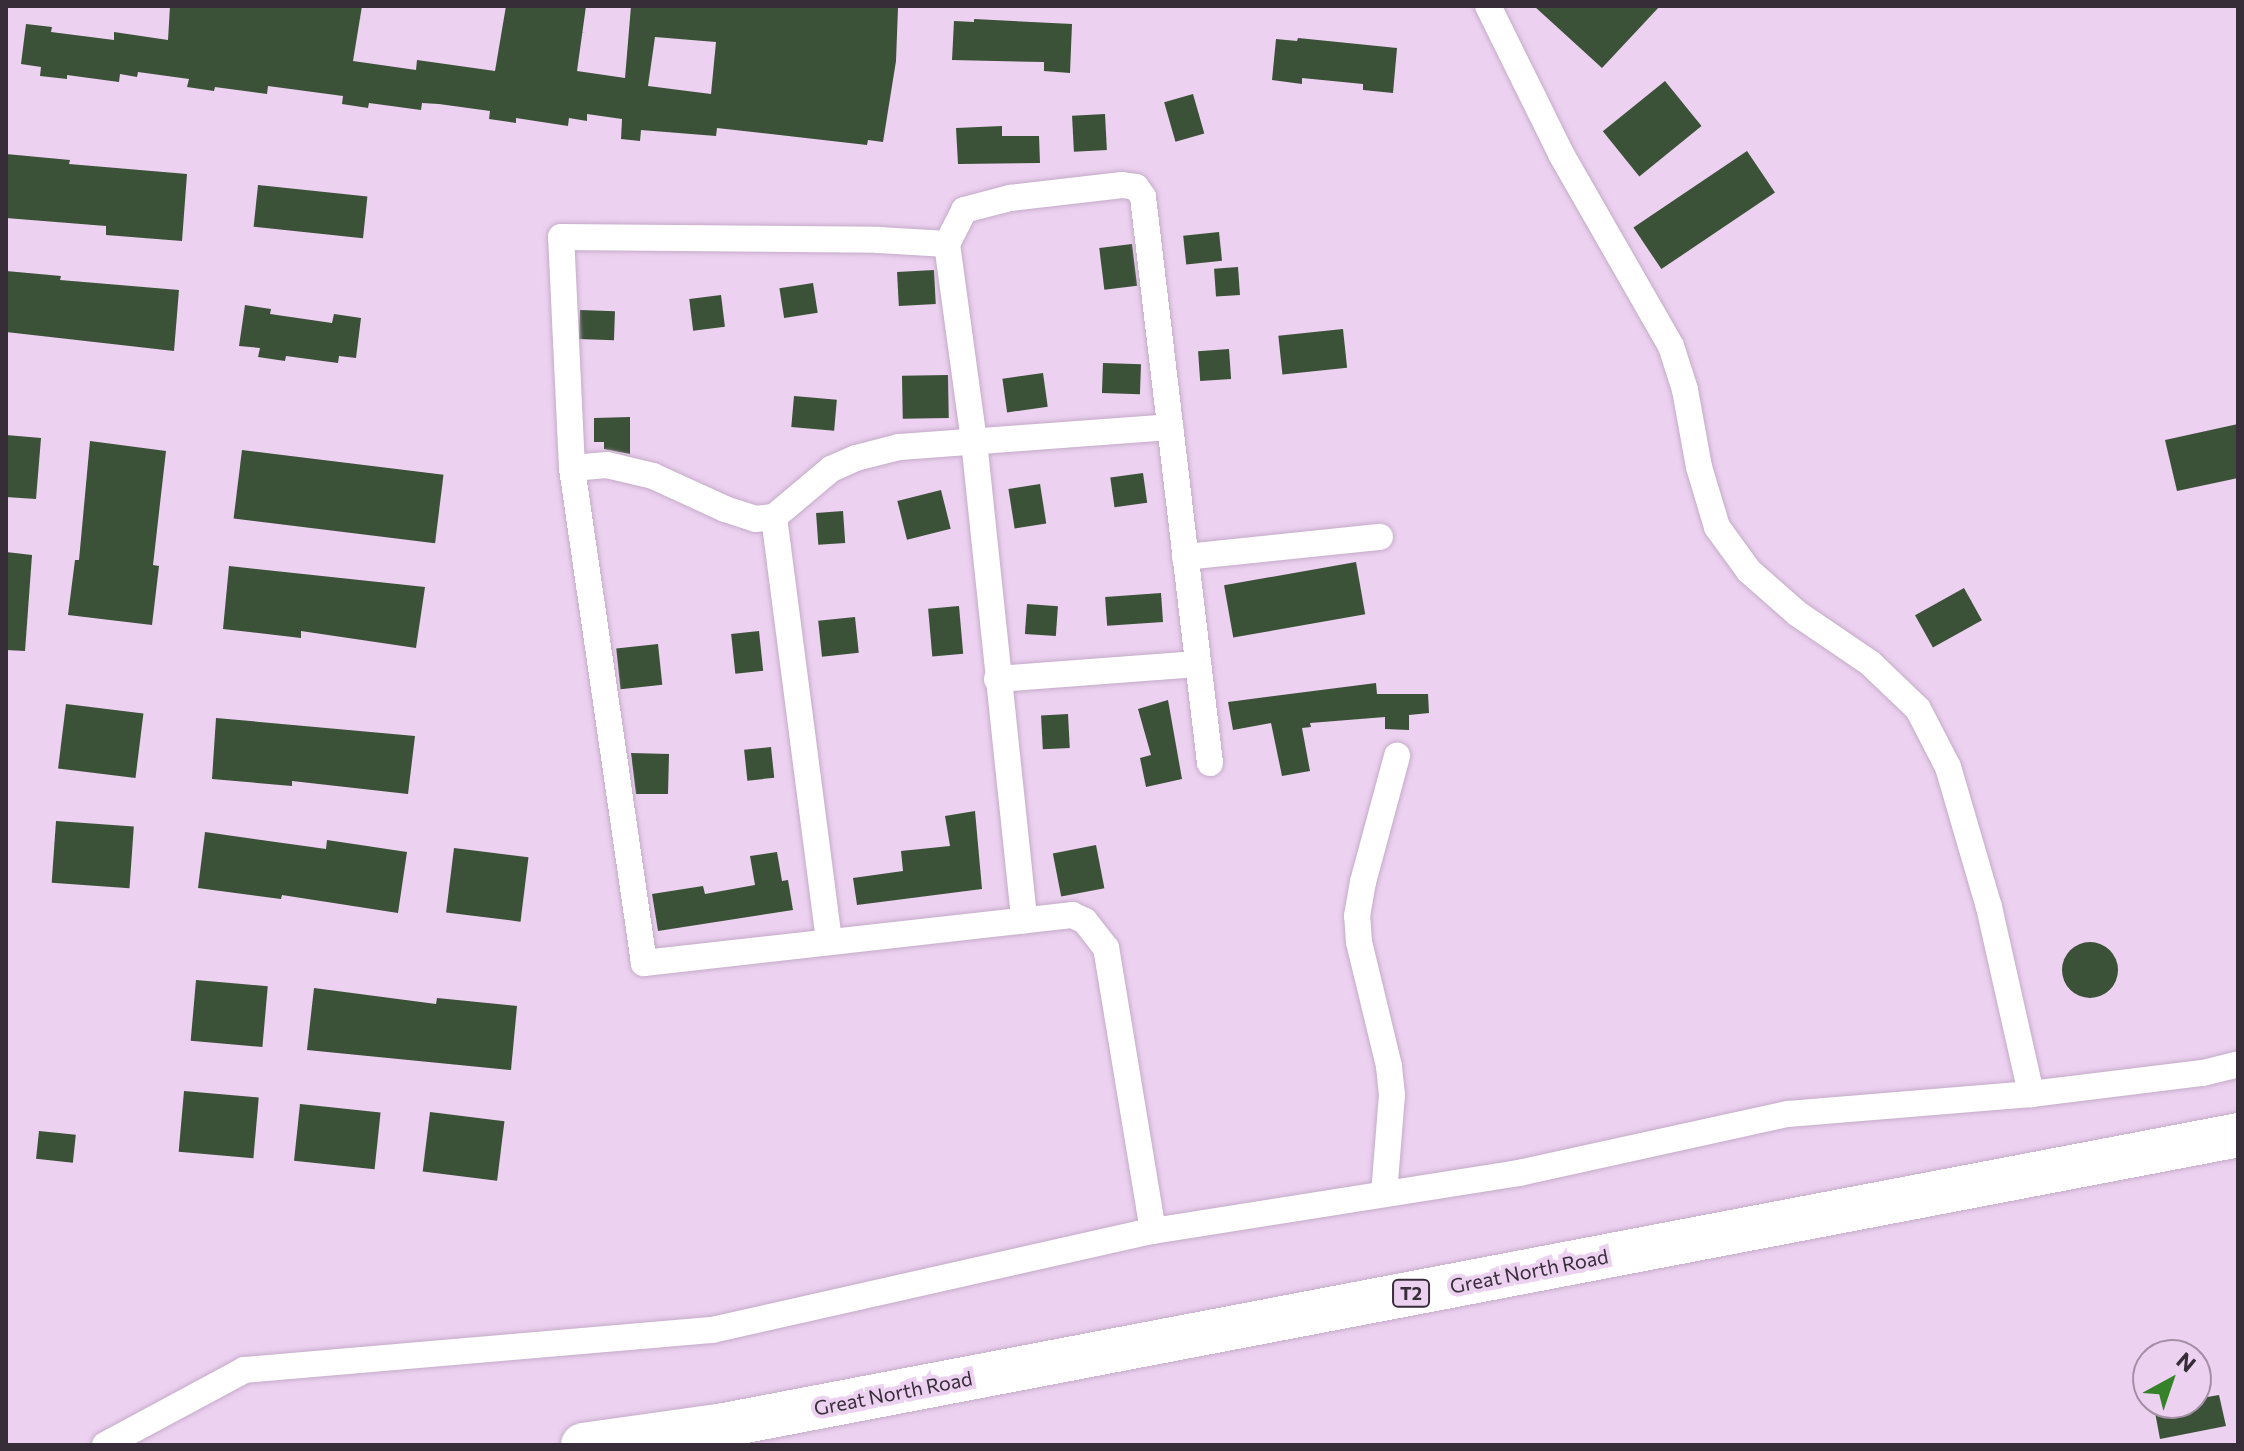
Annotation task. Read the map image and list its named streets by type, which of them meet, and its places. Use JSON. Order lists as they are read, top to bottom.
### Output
{
  "streets": {
    "highway": ["Great North Road", "T2"]
  },
  "north": "top right"
}
